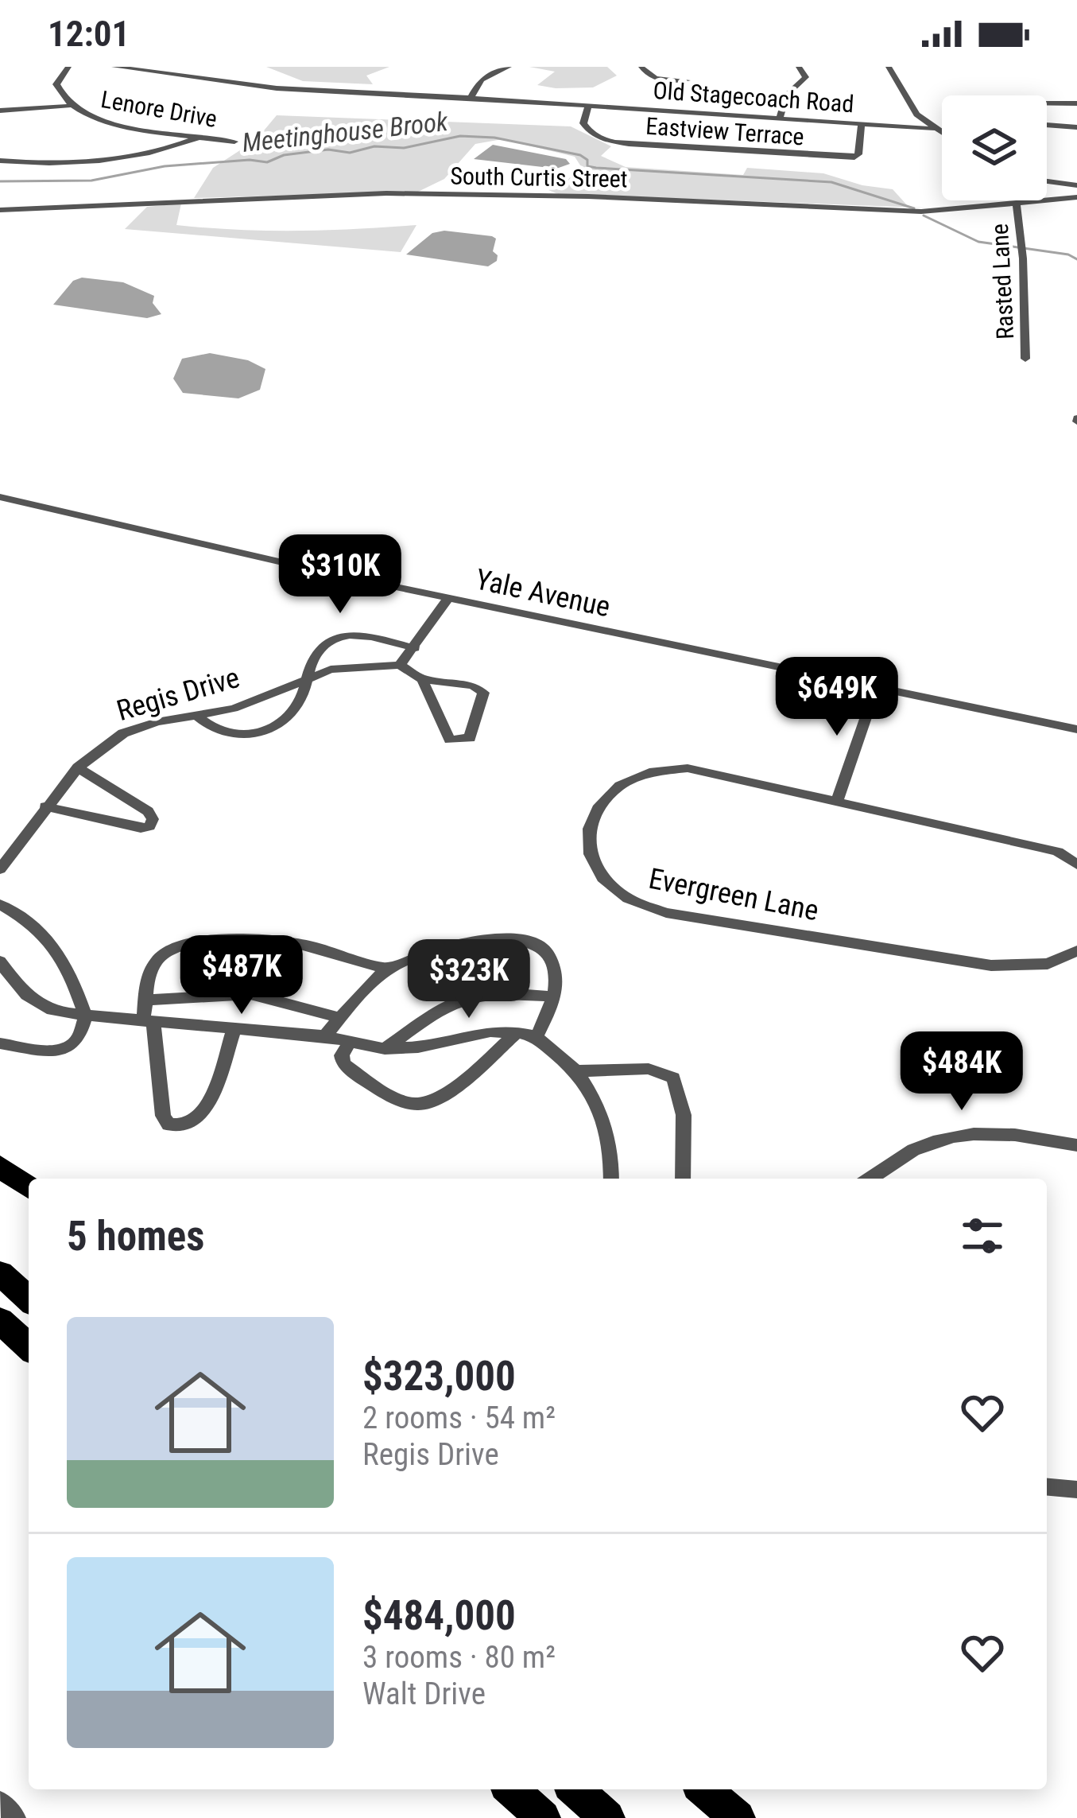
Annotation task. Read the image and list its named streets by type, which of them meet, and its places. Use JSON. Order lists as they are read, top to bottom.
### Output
{
  "streets": {
    "street": [
      "Old Stagecoach Road",
      "Lenore Drive",
      "Eastview Terrace",
      "South Curtis Street",
      "Rasted Lane",
      "Yale Avenue",
      "Regis Drive",
      "Evergreen Lane"
    ]
  },
  "crossings": [
    ["Old Stagecoach Road", "Eastview Terrace"],
    ["South Curtis Street", "Rasted Lane"]
  ],
  "water": ["Meetinghouse Brook"],
  "page": {
    "status": "12:01",
    "price": [
      "$310K",
      "$649K",
      "$487K",
      "$323K",
      "$484K"
    ],
    "heading": "5 homes",
    "list": [
      {
        "name": "$323,000",
        "note": "2 rooms · 54 m² · Regis Drive"
      },
      {
        "name": "$484,000",
        "note": "3 rooms · 80 m² · Walt Drive"
      }
    ]
  }
}
